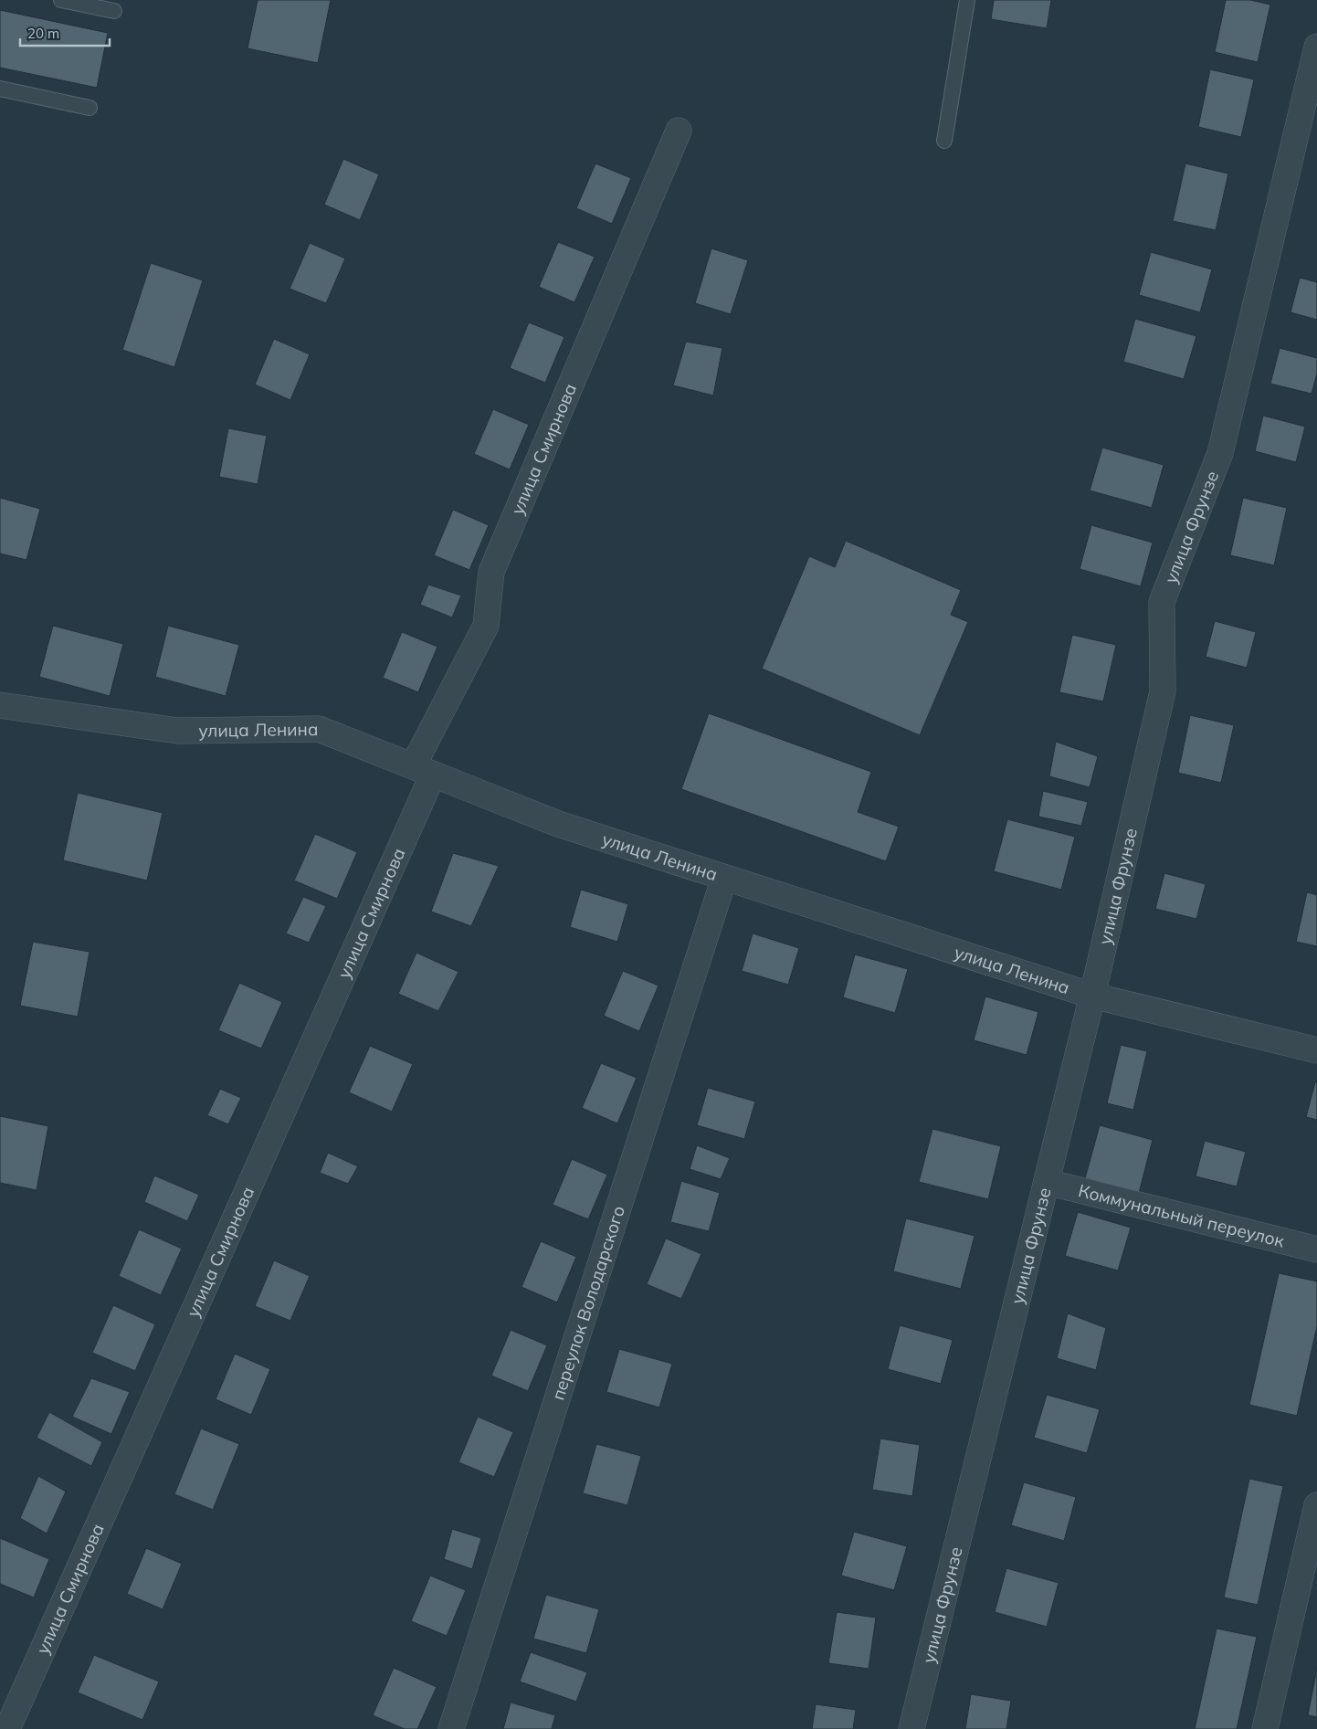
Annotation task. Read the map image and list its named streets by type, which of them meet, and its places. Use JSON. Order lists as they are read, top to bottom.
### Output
{
  "streets": {
    "street": [
      "улица Смирнова",
      "улица Фрунзе",
      "улица Ленина",
      "Коммунальный переулок",
      "переулок Володарского"
    ]
  },
  "crossings": [
    ["улица Смирнова", "улица Ленина"],
    ["улица Фрунзе", "улица Ленина"],
    ["улица Фрунзе", "Коммунальный переулок"],
    ["улица Ленина", "переулок Володарского"]
  ],
  "scale_bar": "20 m"
}
